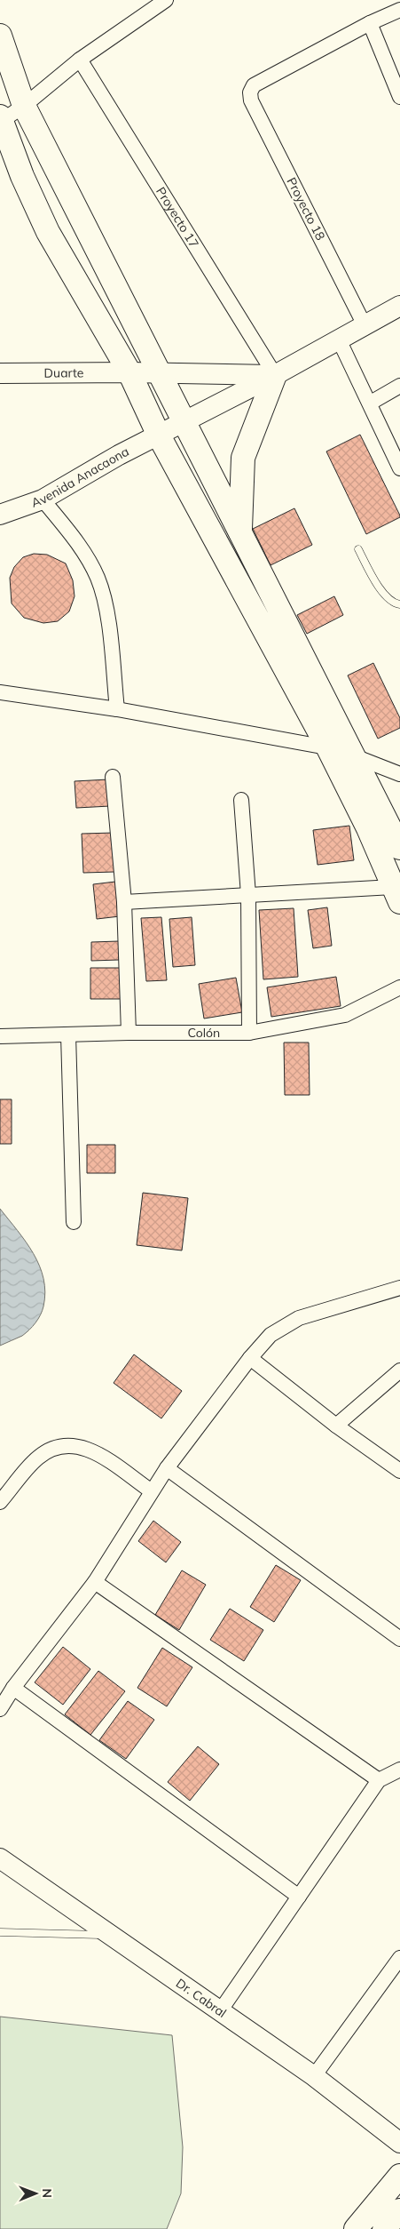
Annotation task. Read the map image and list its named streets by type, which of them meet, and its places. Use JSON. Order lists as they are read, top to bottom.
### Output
{
  "streets": {
    "main road": ["Duarte", "Avenida Anacaona", "Dr. Cabral"],
    "street": ["Proyecto 18", "Proyecto 17", "Colón"]
  },
  "crossings": [
    ["Proyecto 18", "Avenida Anacaona"],
    ["Proyecto 17", "Duarte"],
    ["Proyecto 17", "Avenida Anacaona"],
    ["Duarte", "Avenida Anacaona"]
  ],
  "north": "right"
}
